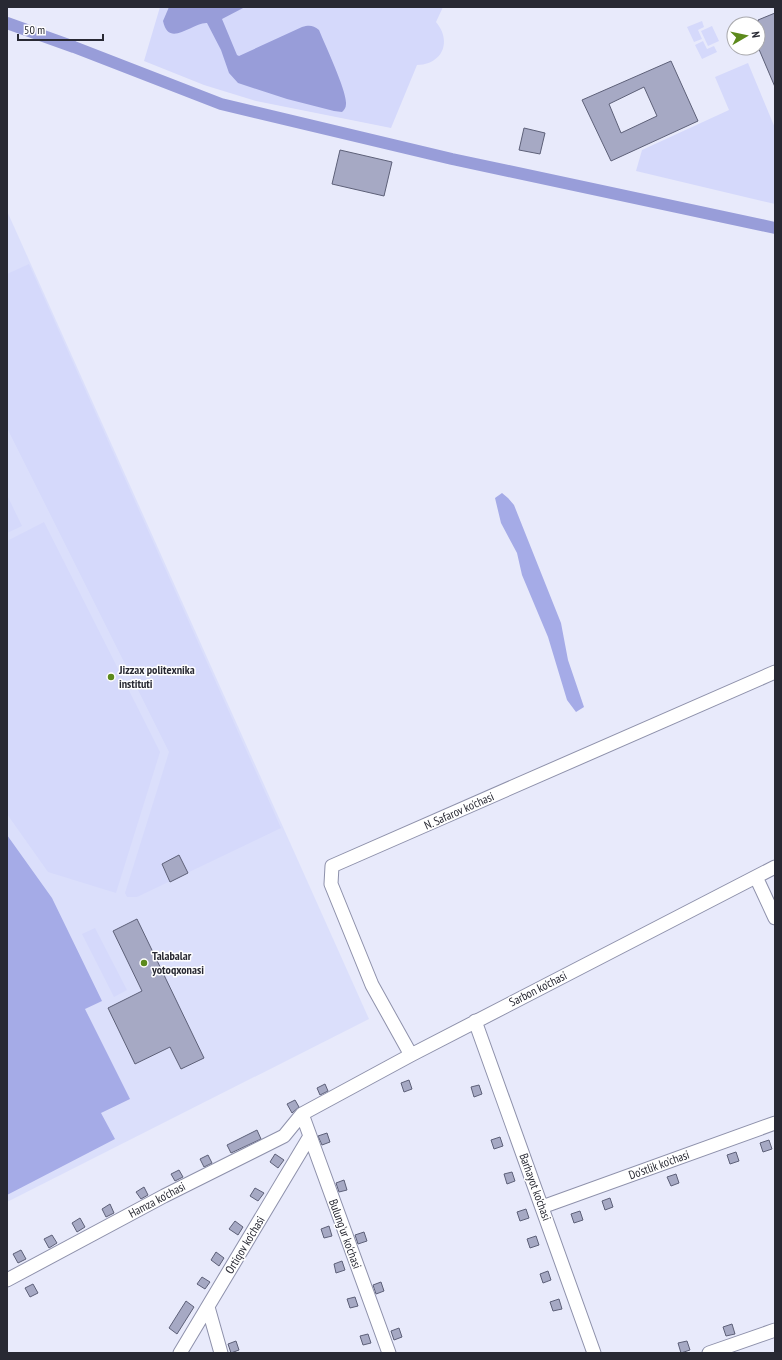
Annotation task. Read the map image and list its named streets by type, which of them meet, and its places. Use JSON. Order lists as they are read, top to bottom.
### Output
{
  "streets": {
    "street": [
      "N. Safarov ko'chasi",
      "Sarbon ko'chasi",
      "Do'stlik ko'chasi",
      "Barhayot ko'chasi",
      "Hamza ko'chasi",
      "Bulung'ur ko'chasi",
      "Ortiqov ko'chasi"
    ]
  },
  "crossings": [
    ["N. Safarov ko'chasi", "Sarbon ko'chasi"],
    ["Sarbon ko'chasi", "Barhayot ko'chasi"],
    ["Sarbon ko'chasi", "Hamza ko'chasi"],
    ["Sarbon ko'chasi", "Bulung'ur ko'chasi"],
    ["Do'stlik ko'chasi", "Barhayot ko'chasi"],
    ["Hamza ko'chasi", "Bulung'ur ko'chasi"],
    ["Bulung'ur ko'chasi", "Ortiqov ko'chasi"]
  ],
  "places": ["Jizzax politexnika instituti", "Talabalar yotoqxonasi"],
  "scale_bar": "50 m",
  "north": "right"
}
